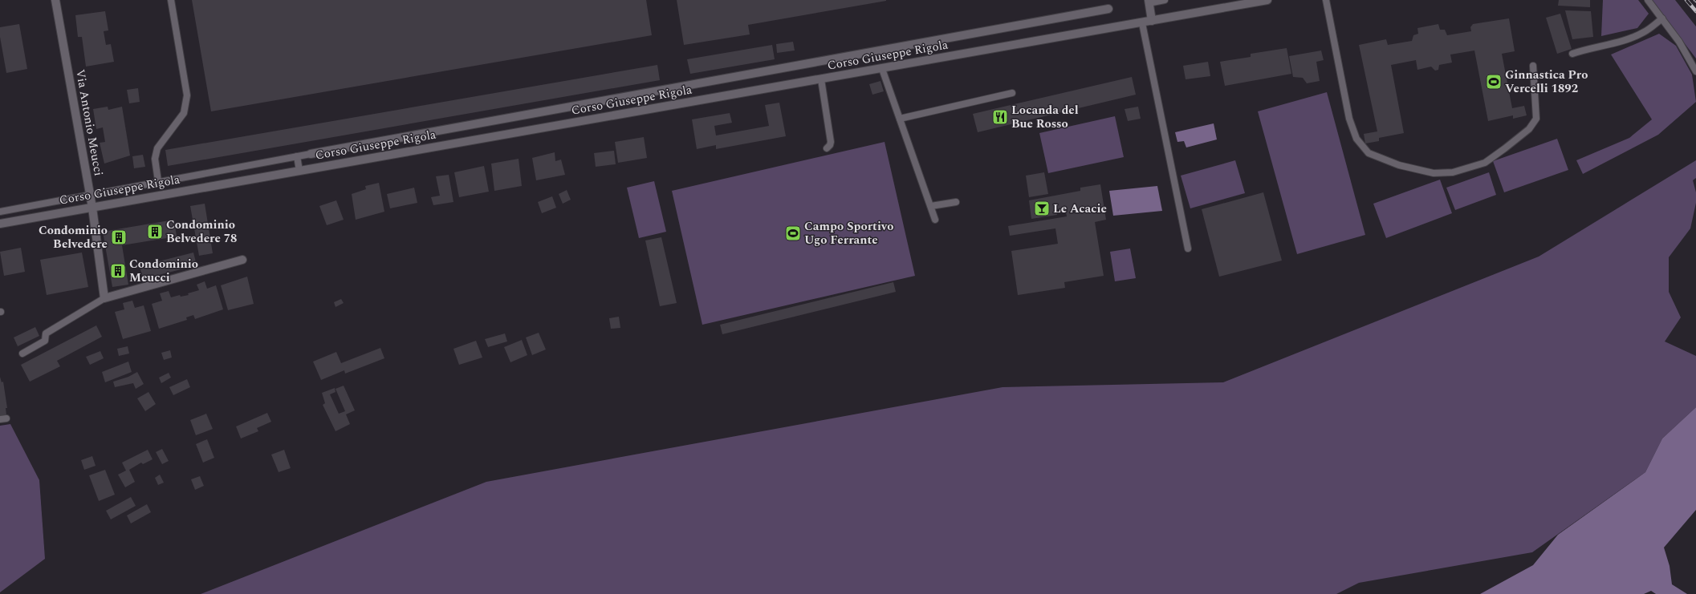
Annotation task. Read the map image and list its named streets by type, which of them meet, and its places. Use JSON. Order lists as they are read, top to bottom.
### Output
{
  "streets": {
    "street": ["Corso Giuseppe Rigola", "Via Antonio Meucci"]
  },
  "crossings": [
    ["Corso Giuseppe Rigola", "Via Antonio Meucci"]
  ],
  "places": {
    "sports": ["Ginnastica Pro Vercelli 1892", "Campo Sportivo Ugo Ferrante"],
    "restaurant": ["Locanda del Bue Rosso"],
    "bar": ["Le Acacie"],
    "building": ["Condominio Belvedere 78", "Condominio Belvedere", "Condominio Meucci"]
  }
}
